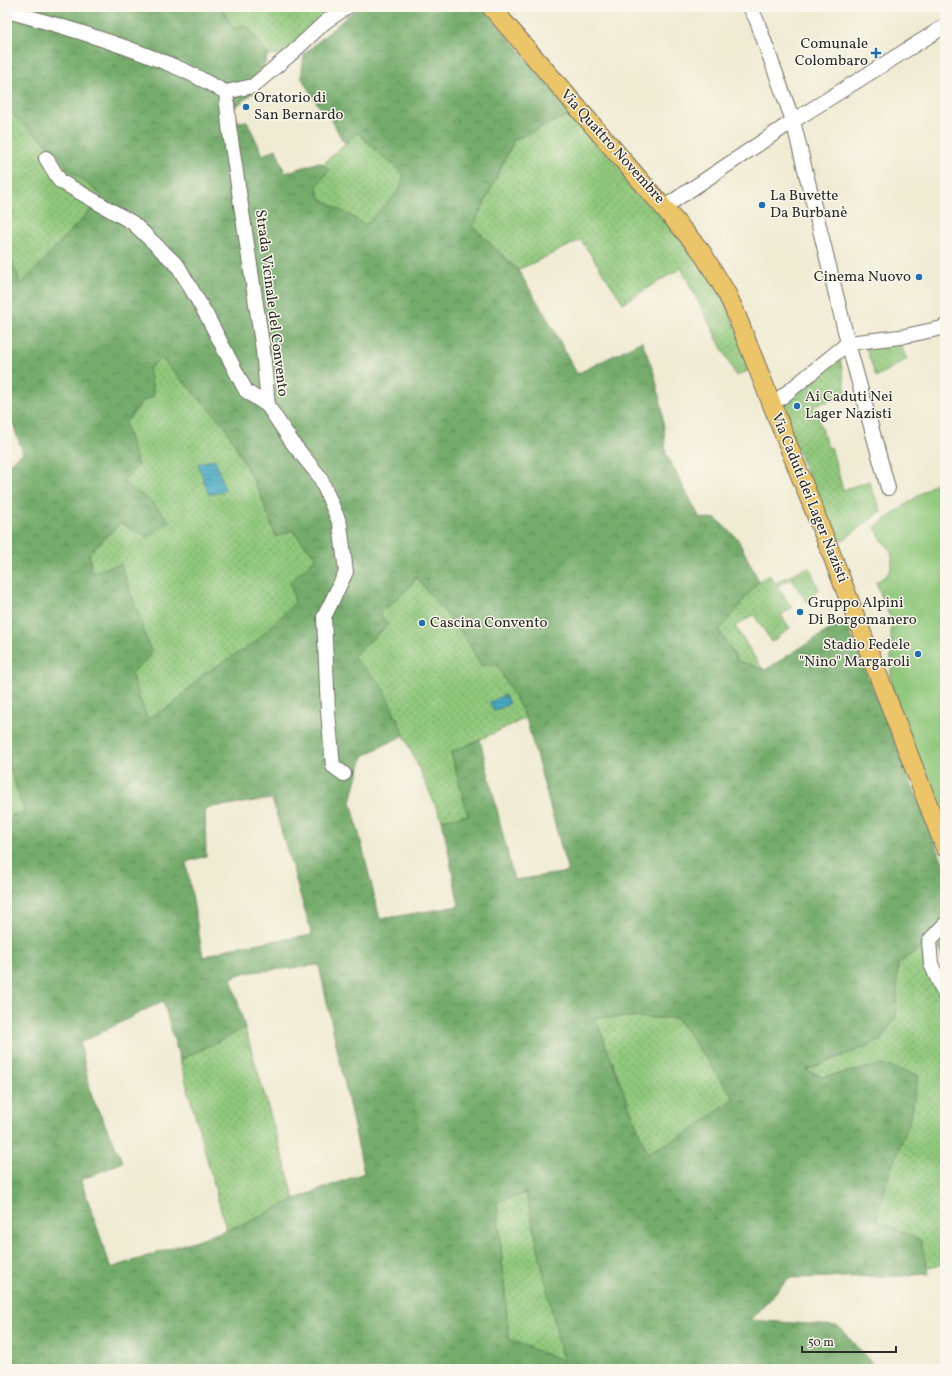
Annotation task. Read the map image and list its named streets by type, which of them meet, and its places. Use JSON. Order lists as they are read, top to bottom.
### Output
{
  "streets": {
    "main road": ["Via Quattro Novembre", "Via Caduti dei Lager Nazisti"],
    "street": ["Strada Vicinale del Convento"]
  },
  "crossings": [
    ["Via Quattro Novembre", "Via Caduti dei Lager Nazisti"]
  ],
  "places": {
    "health": ["Comunale Colombaro"],
    "other": [
      "Oratorio di San Bernardo",
      "La Buvette Da Burbanè",
      "Cinema Nuovo",
      "Ai Caduti Nei Lager Nazisti",
      "Gruppo Alpini Di Borgomanero",
      "Cascina Convento",
      "Stadio Fedele \"Nino\" Margaroli"
    ]
  },
  "scale_bar": "50 m"
}
